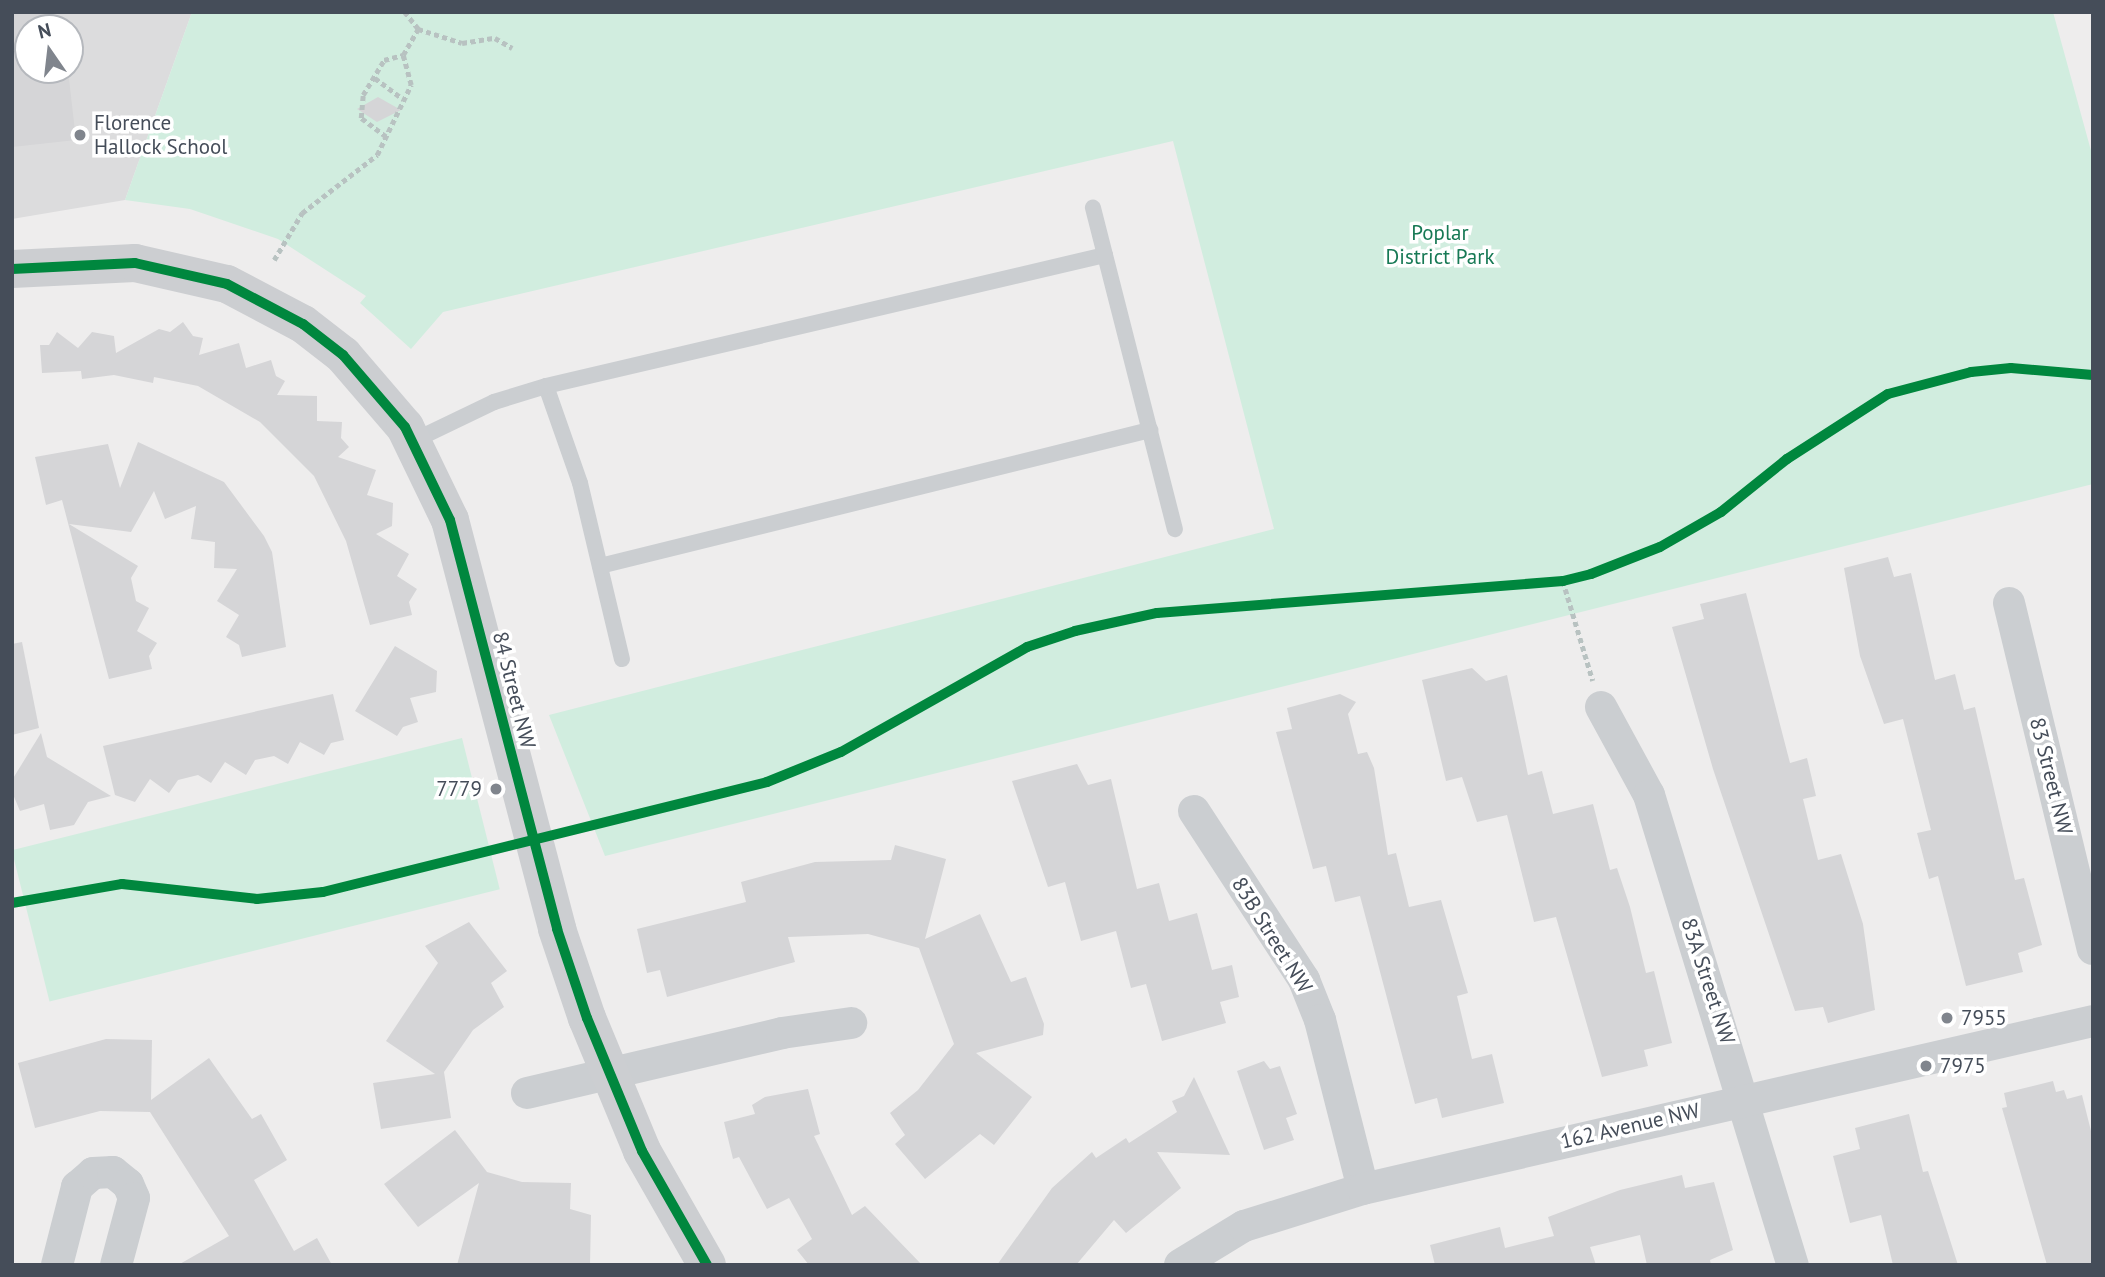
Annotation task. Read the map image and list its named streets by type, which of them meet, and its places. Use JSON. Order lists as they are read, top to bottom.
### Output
{
  "streets": {
    "street": [
      "84 Street NW",
      "83 Street NW",
      "83B Street NW",
      "83A Street NW",
      "162 Avenue NW"
    ]
  },
  "crossings": [
    ["83B Street NW", "162 Avenue NW"],
    ["83A Street NW", "162 Avenue NW"]
  ],
  "parks": ["Poplar District Park"],
  "places": [
    "Florence Hallock School",
    "7779",
    "7955",
    "7975"
  ],
  "north": "top"
}
